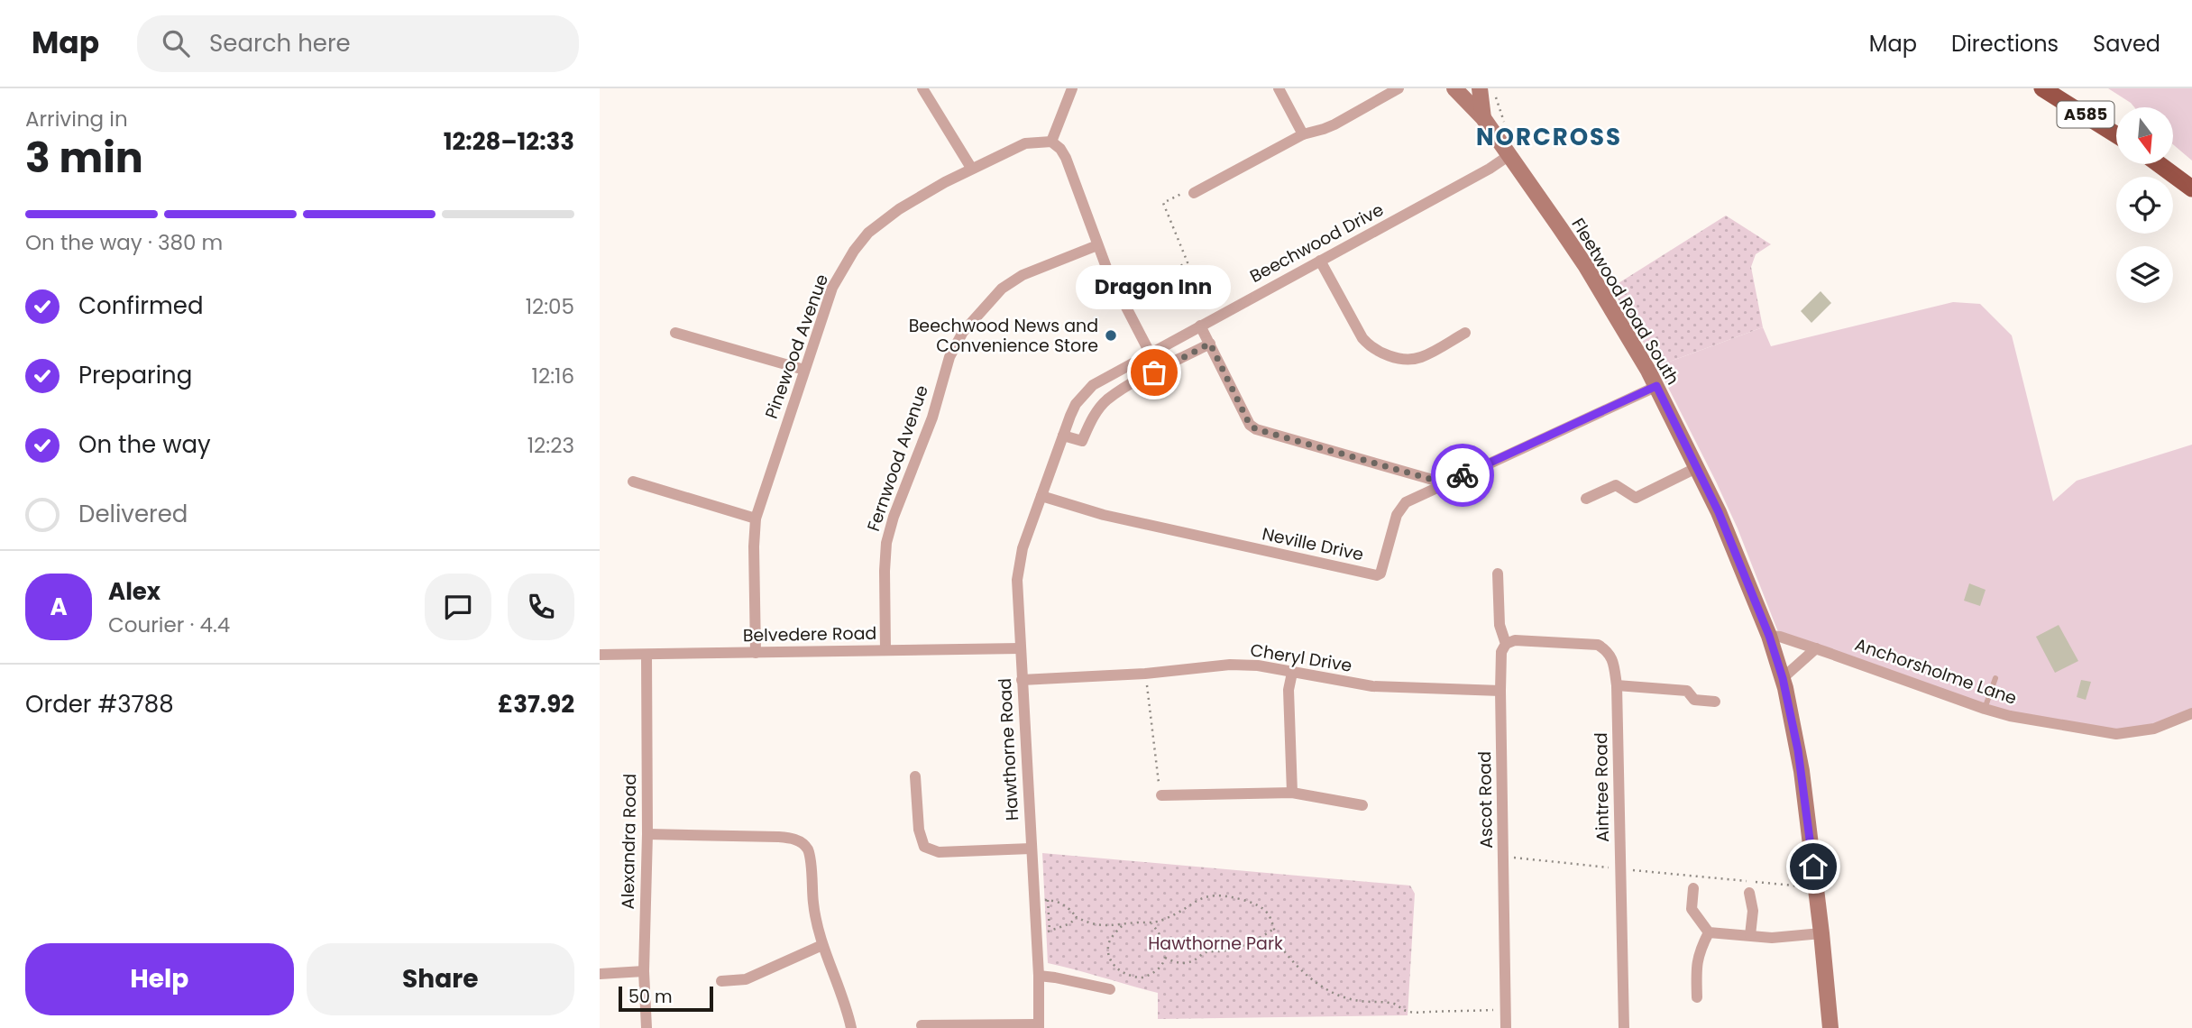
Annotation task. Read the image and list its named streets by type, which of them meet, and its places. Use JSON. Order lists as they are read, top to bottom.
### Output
{
  "streets": {
    "highway": ["A585"],
    "main road": ["Fleetwood Road South"],
    "street": [
      "Beechwood Drive",
      "Pinewood Avenue",
      "Fernwood Avenue",
      "Neville Drive",
      "Belvedere Road",
      "Cheryl Drive",
      "Anchorsholme Lane",
      "Hawthorne Road",
      "Aintree Road",
      "Ascot Road",
      "Alexandra Road"
    ]
  },
  "crossings": [
    ["Beechwood Drive", "Fleetwood Road South"],
    ["Beechwood Drive", "Hawthorne Road"],
    ["Fleetwood Road South", "Neville Drive"],
    ["Fleetwood Road South", "Anchorsholme Lane"],
    ["Pinewood Avenue", "Belvedere Road"],
    ["Fernwood Avenue", "Belvedere Road"],
    ["Neville Drive", "Hawthorne Road"],
    ["Belvedere Road", "Hawthorne Road"],
    ["Belvedere Road", "Alexandra Road"],
    ["Cheryl Drive", "Hawthorne Road"],
    ["Cheryl Drive", "Ascot Road"],
    ["Aintree Road", "Ascot Road"]
  ],
  "districts": ["NORCROSS"],
  "parks": ["Hawthorne Park"],
  "places": ["Beechwood News and Convenience Store", "Dragon Inn"],
  "scale_bar": "50 m",
  "north": "bottom",
  "page": {
    "header": "Map",
    "search": "Search here",
    "nav": ["Map", "Directions", "Saved"],
    "heading": ["3 min", "Arriving in", "12:28–12:33"],
    "panel": [
      "Alex",
      "Courier · 4.4",
      "Order #3788",
      "£37.92"
    ],
    "bar": "On the way · 380 m",
    "bubble": "Dragon Inn",
    "list": [
      ["Confirmed", "12:05"],
      ["Preparing", "12:16"],
      ["On the way", "12:23"],
      "Delivered"
    ],
    "round": "A",
    "buttons": ["Help", "Share"],
    "scale": "50 m"
  }
}
